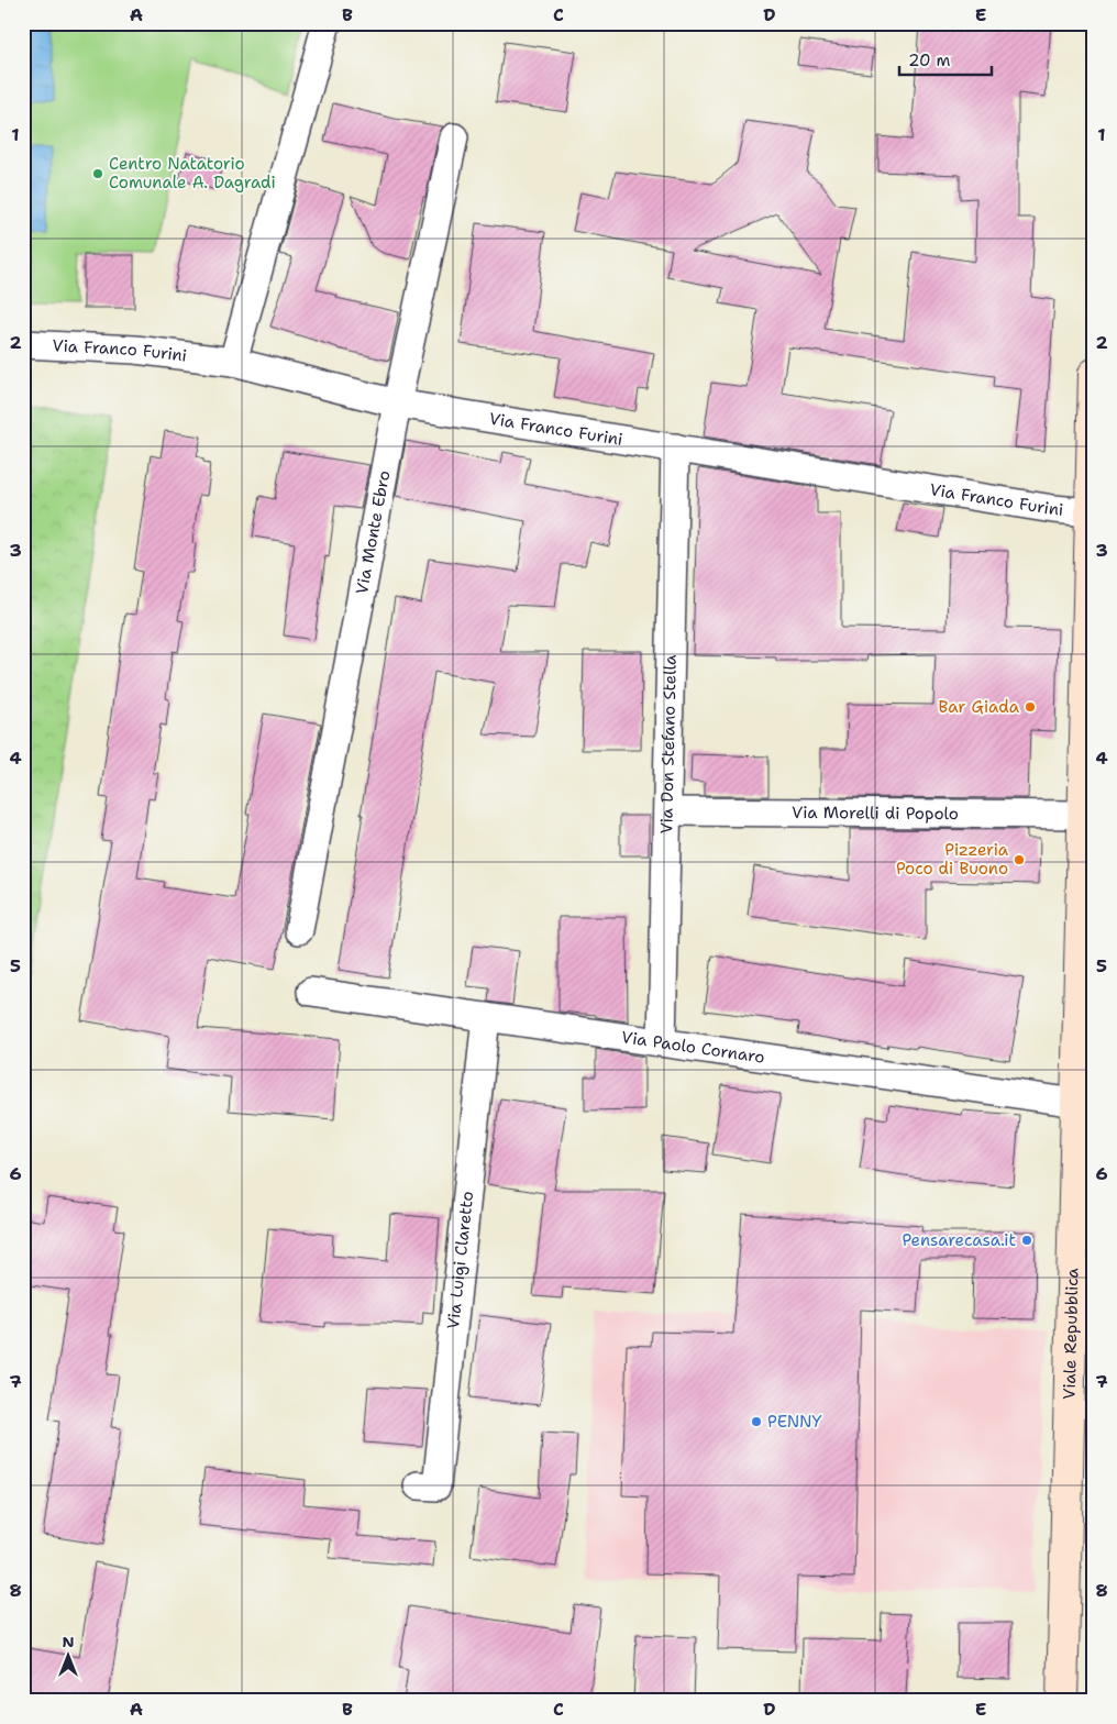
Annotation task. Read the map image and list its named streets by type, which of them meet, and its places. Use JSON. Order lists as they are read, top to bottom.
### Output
{
  "streets": {
    "main road": ["Viale Repubblica"],
    "street": [
      "Via Franco Furini",
      "Via Monte Ebro",
      "Via Don Stefano Stella",
      "Via Morelli di Popolo",
      "Via Paolo Cornaro",
      "Via Luigi Claretto"
    ]
  },
  "crossings": [
    ["Via Franco Furini", "Via Monte Ebro"],
    ["Via Franco Furini", "Via Don Stefano Stella"],
    ["Via Franco Furini", "Viale Repubblica"],
    ["Via Don Stefano Stella", "Via Morelli di Popolo"],
    ["Via Don Stefano Stella", "Via Paolo Cornaro"],
    ["Via Morelli di Popolo", "Viale Repubblica"],
    ["Via Paolo Cornaro", "Via Luigi Claretto"],
    ["Via Paolo Cornaro", "Viale Repubblica"]
  ],
  "places": [
    "Centro Natatorio Comunale A. Dagradi",
    "Bar Giada",
    "Pizzeria Poco di Buono",
    "Pensarecasa.it",
    "PENNY"
  ],
  "scale_bar": "20 m",
  "north": "top",
  "grid": {
    "columns": [
      "A",
      "B",
      "C",
      "D",
      "E"
    ],
    "rows": [
      "1",
      "2",
      "3",
      "4",
      "5",
      "6",
      "7",
      "8"
    ]
  }
}
